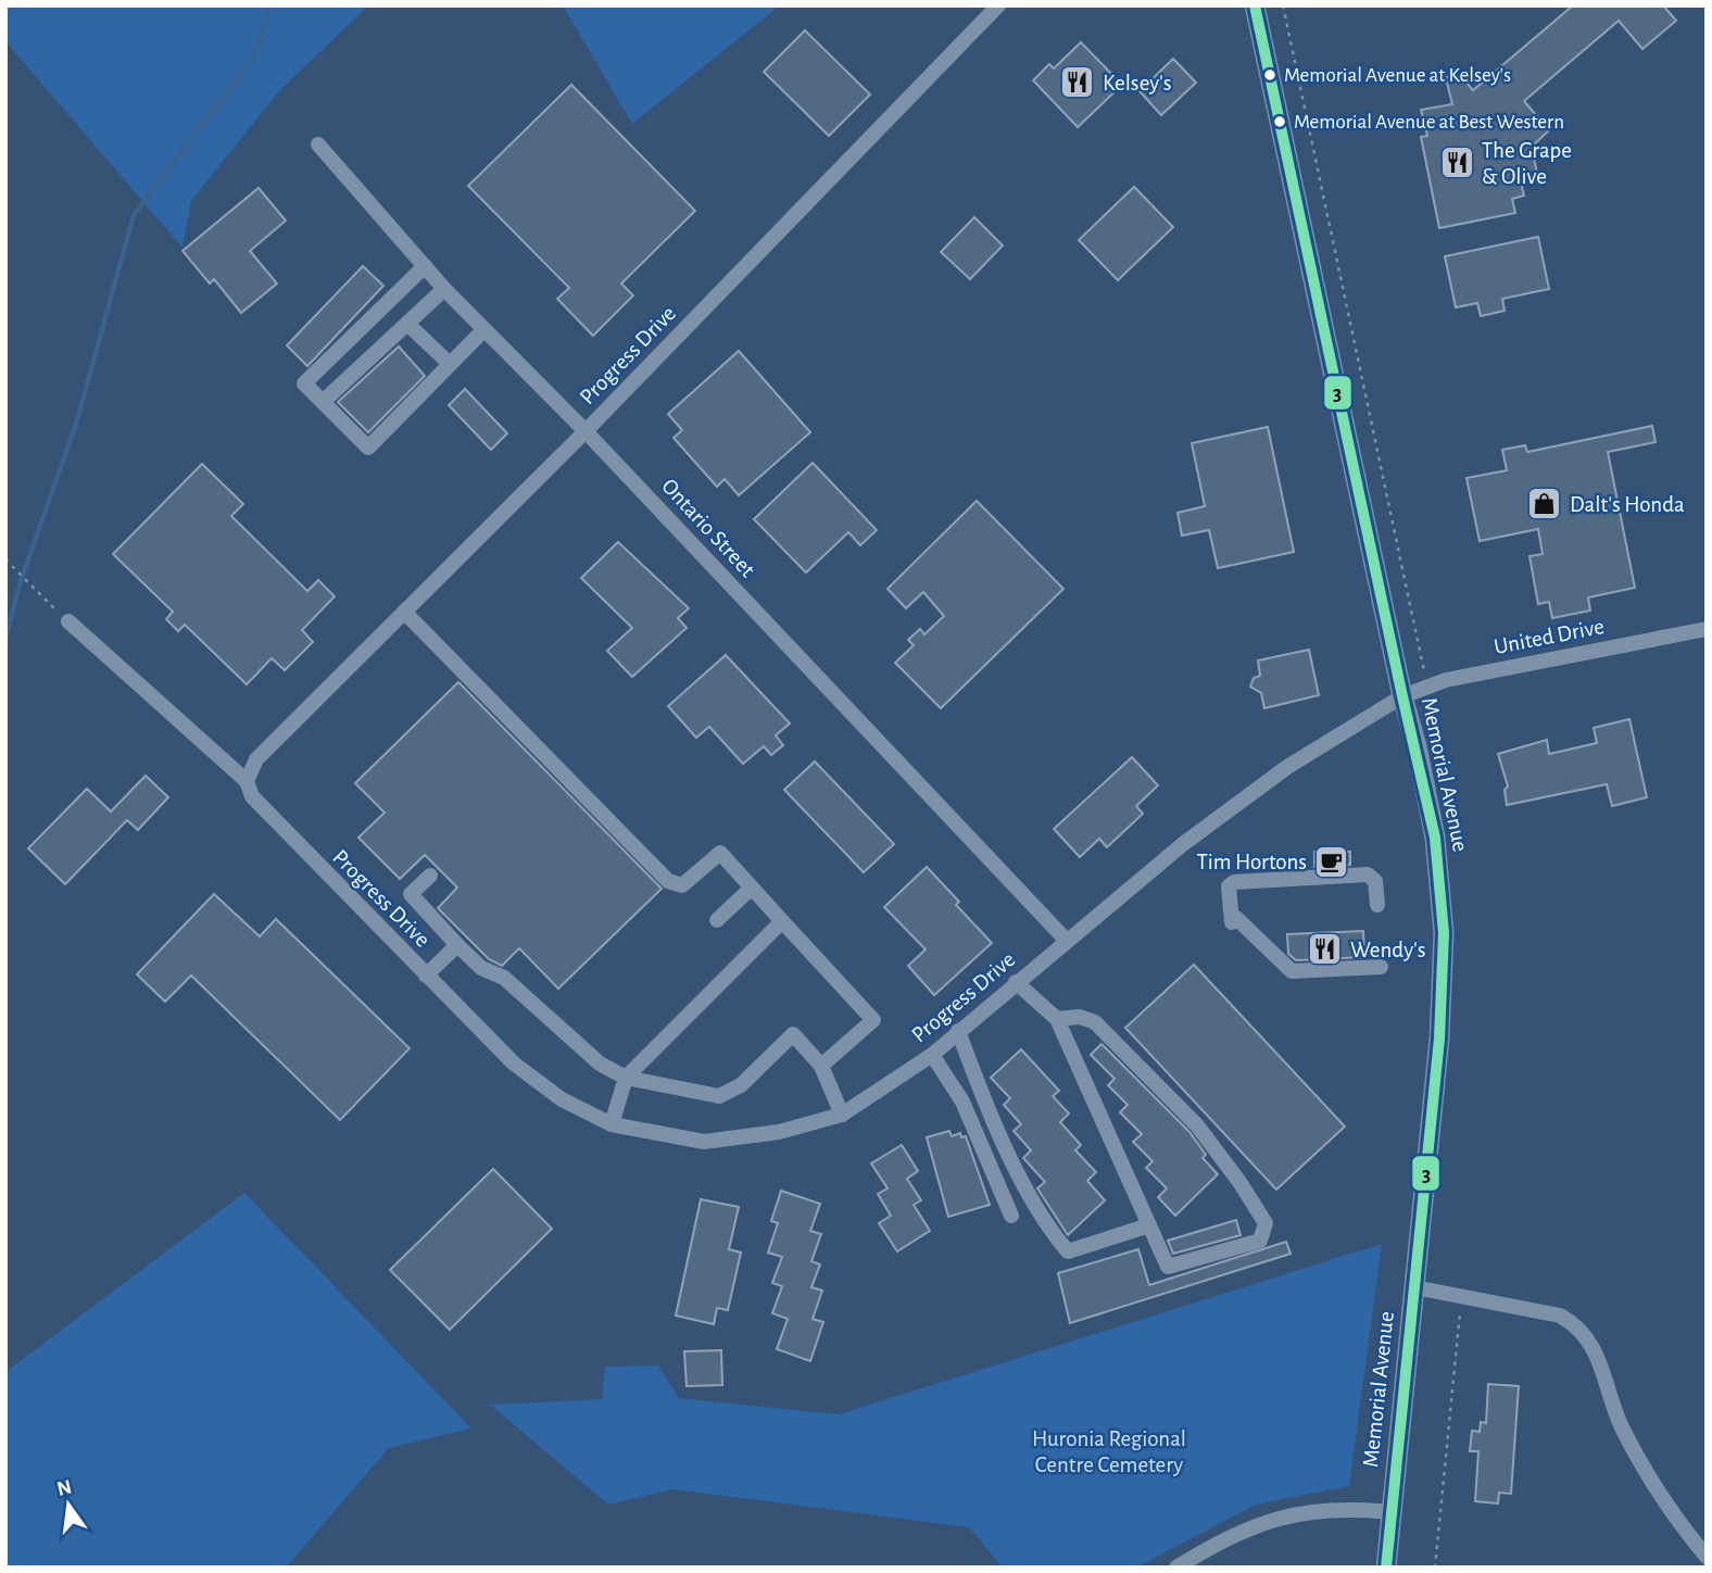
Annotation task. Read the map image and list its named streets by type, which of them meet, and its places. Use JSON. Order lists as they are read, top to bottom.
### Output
{
  "streets": {
    "main road": ["Memorial Avenue"],
    "street": ["Progress Drive", "Ontario Street", "United Drive"]
  },
  "crossings": [
    ["Progress Drive", "Ontario Street"],
    ["Progress Drive", "United Drive"],
    ["Progress Drive", "Memorial Avenue"],
    ["United Drive", "Memorial Avenue"]
  ],
  "parks": ["Huronia Regional Centre Cemetery"],
  "places": {
    "other": ["Memorial Avenue at Kelsey's", "Memorial Avenue at Best Western"],
    "restaurant": ["Kelsey's", "The Grape & Olive", "Wendy's"],
    "shop": ["Dalt's Honda"],
    "cafe": ["Tim Hortons"]
  },
  "lines": ["transit line 3"],
  "north": "top"
}
